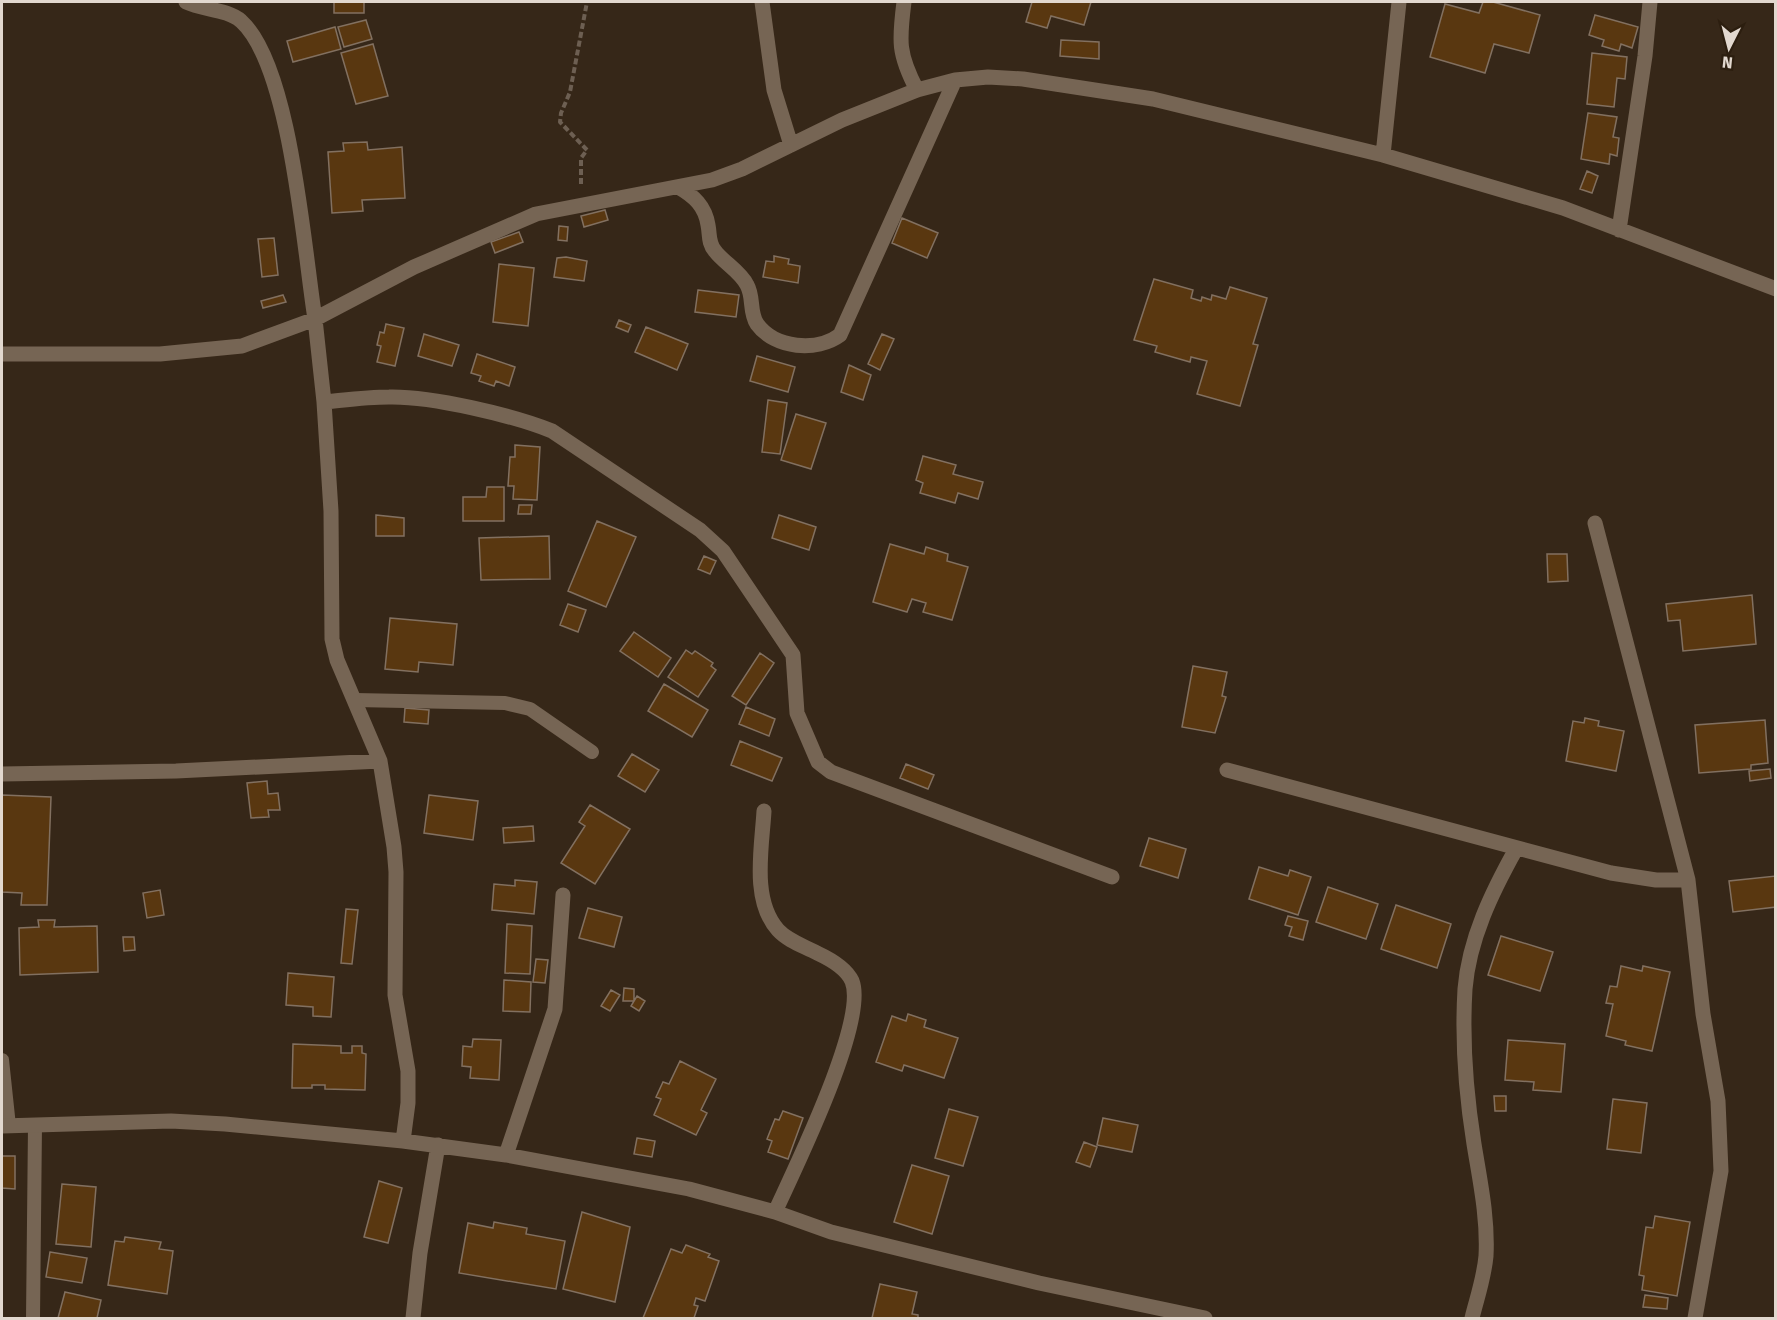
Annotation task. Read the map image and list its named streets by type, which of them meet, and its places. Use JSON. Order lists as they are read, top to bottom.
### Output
{
  "north": "bottom"
}
